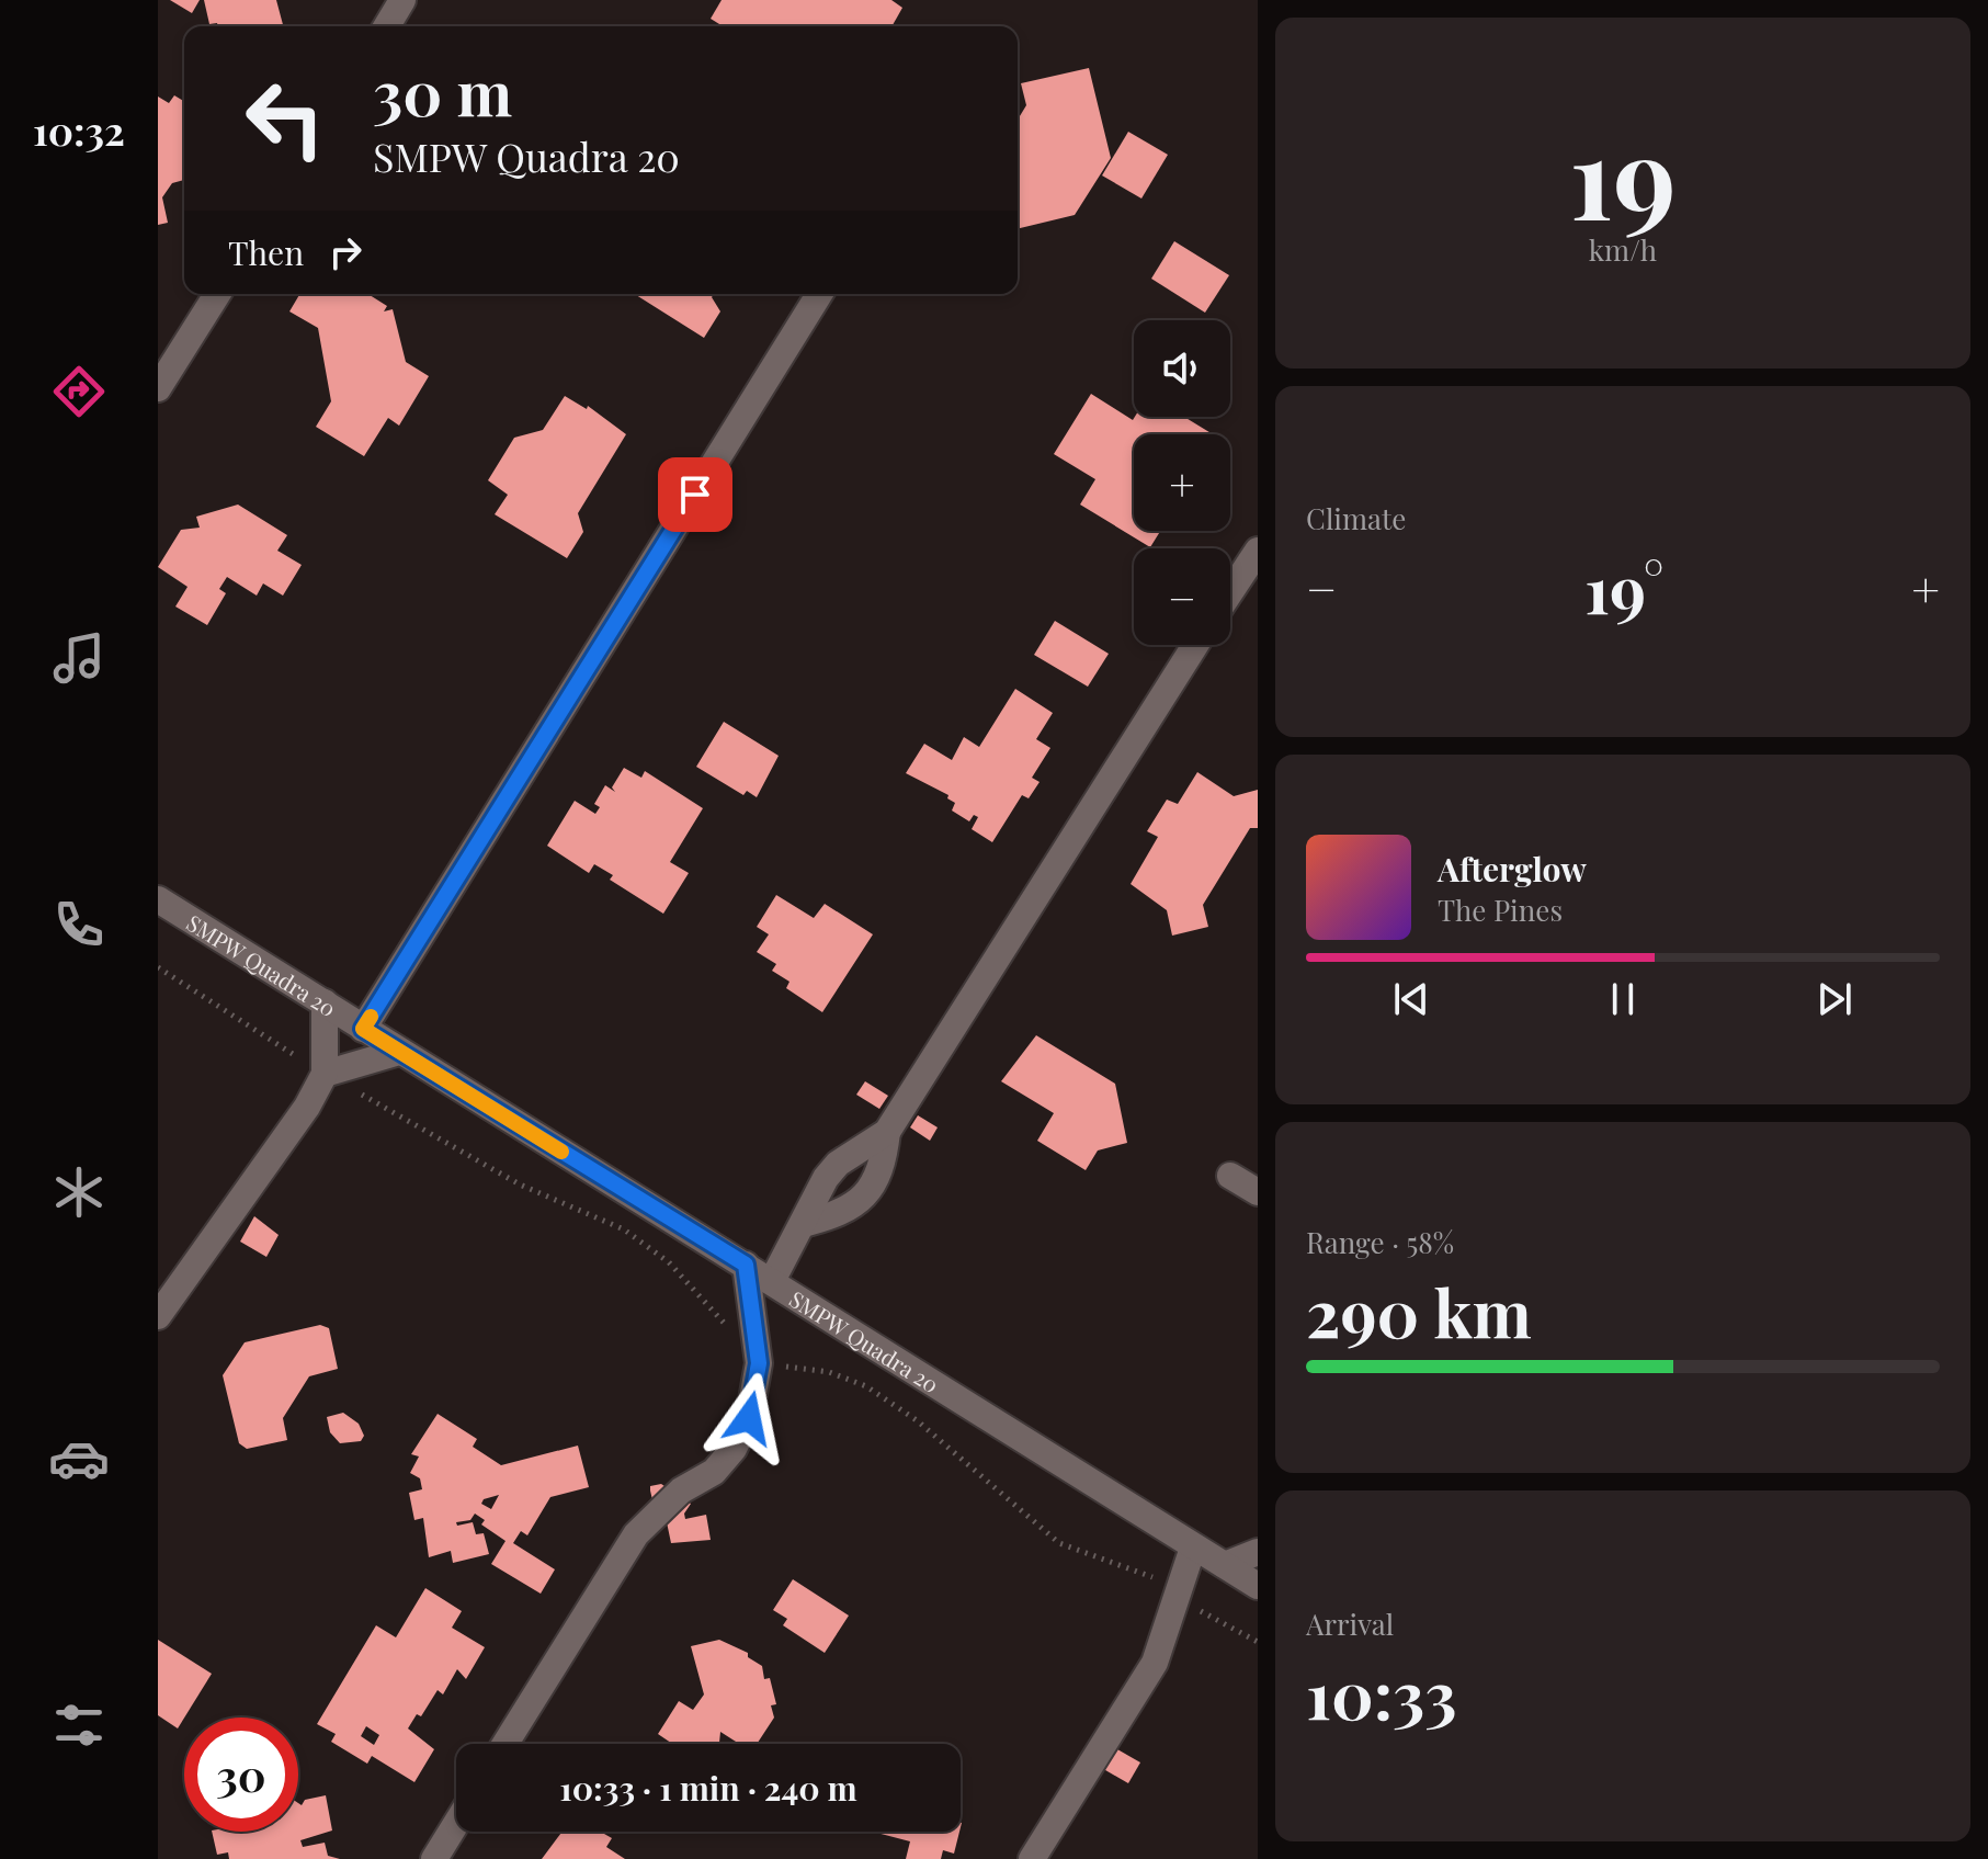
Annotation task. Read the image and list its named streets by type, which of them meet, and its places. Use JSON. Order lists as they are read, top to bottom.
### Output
{
  "streets": {
    "street": ["SMPW Quadra 20"]
  },
  "page": {
    "tabs": "10:32",
    "tile": [
      ["19", "km/h"],
      "Climate",
      ["Range · 58%", "290 km"],
      ["Arrival", "10:33"]
    ],
    "turn": ["30 m", "SMPW Quadra 20"],
    "then": "Then",
    "map_buttons": ["+", "−"],
    "heat": ["−", "19°", "+"],
    "song": ["Afterglow", "The Pines"],
    "limit": "30",
    "trip": "10:33 · 1 min · 240 m"
  }
}
